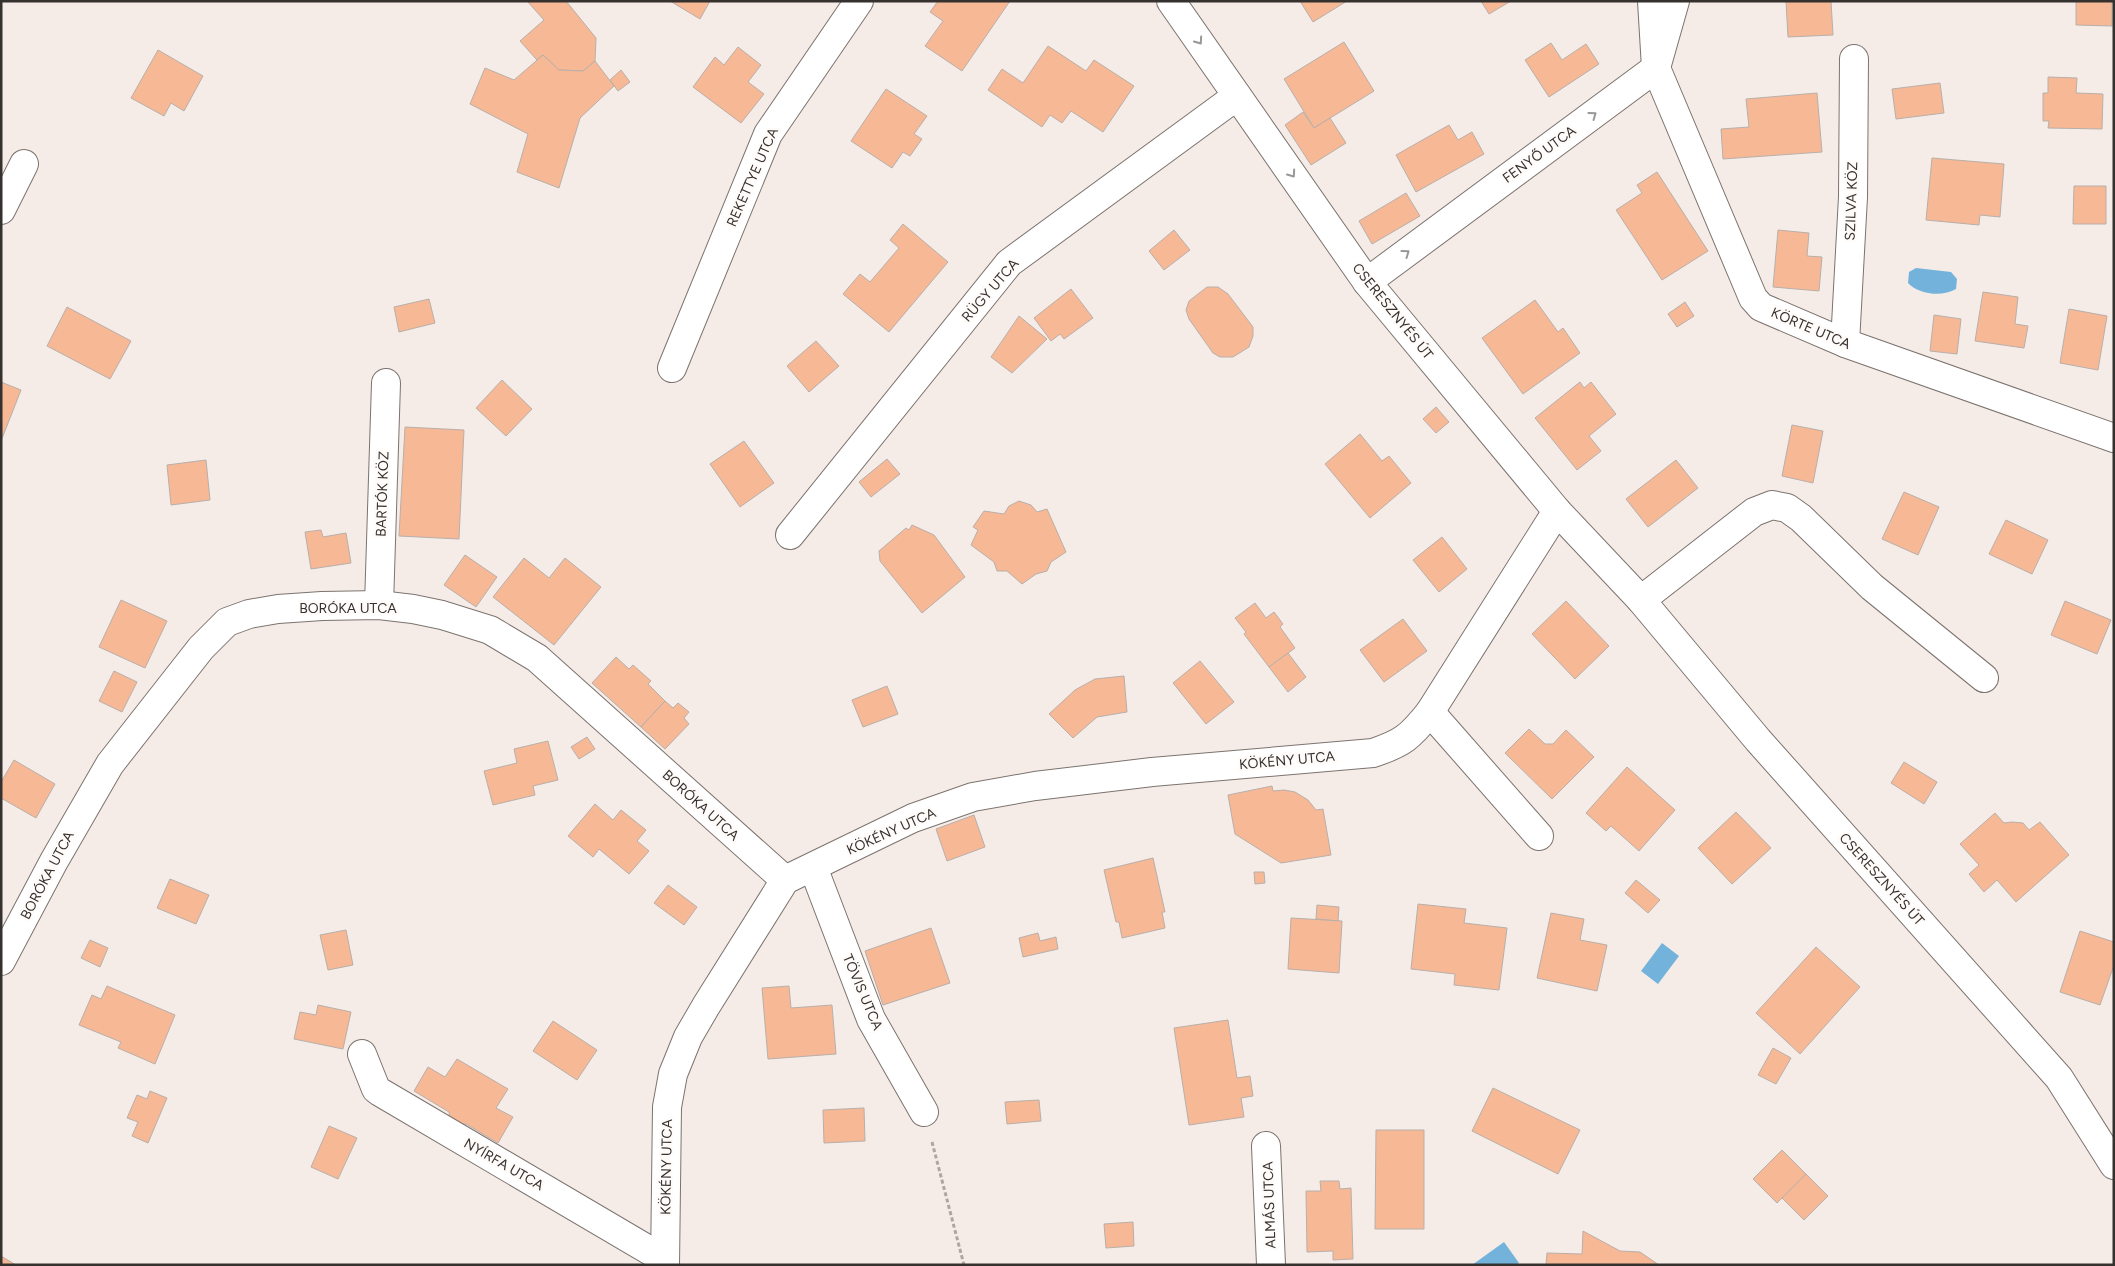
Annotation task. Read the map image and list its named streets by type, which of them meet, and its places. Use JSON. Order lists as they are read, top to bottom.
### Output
{
  "streets": {
    "street": [
      "FENYŐ UTCA",
      "REKETTYE UTCA",
      "SZILVA KÖZ",
      "RÜGY UTCA",
      "CSERESZNYÉS ÚT",
      "KÖRTE UTCA",
      "BARTÓK KÖZ",
      "BORÓKA UTCA",
      "KÖKÉNY UTCA",
      "TÖVIS UTCA",
      "NYÍRFA UTCA",
      "ALMÁS UTCA"
    ]
  },
  "crossings": [
    ["FENYŐ UTCA", "CSERESZNYÉS ÚT"],
    ["FENYŐ UTCA", "KÖRTE UTCA"],
    ["SZILVA KÖZ", "KÖRTE UTCA"],
    ["RÜGY UTCA", "CSERESZNYÉS ÚT"],
    ["CSERESZNYÉS ÚT", "KÖKÉNY UTCA"],
    ["BARTÓK KÖZ", "BORÓKA UTCA"],
    ["BORÓKA UTCA", "KÖKÉNY UTCA"],
    ["KÖKÉNY UTCA", "TÖVIS UTCA"],
    ["KÖKÉNY UTCA", "NYÍRFA UTCA"]
  ],
  "one_way": ["FENYŐ UTCA"]
}
